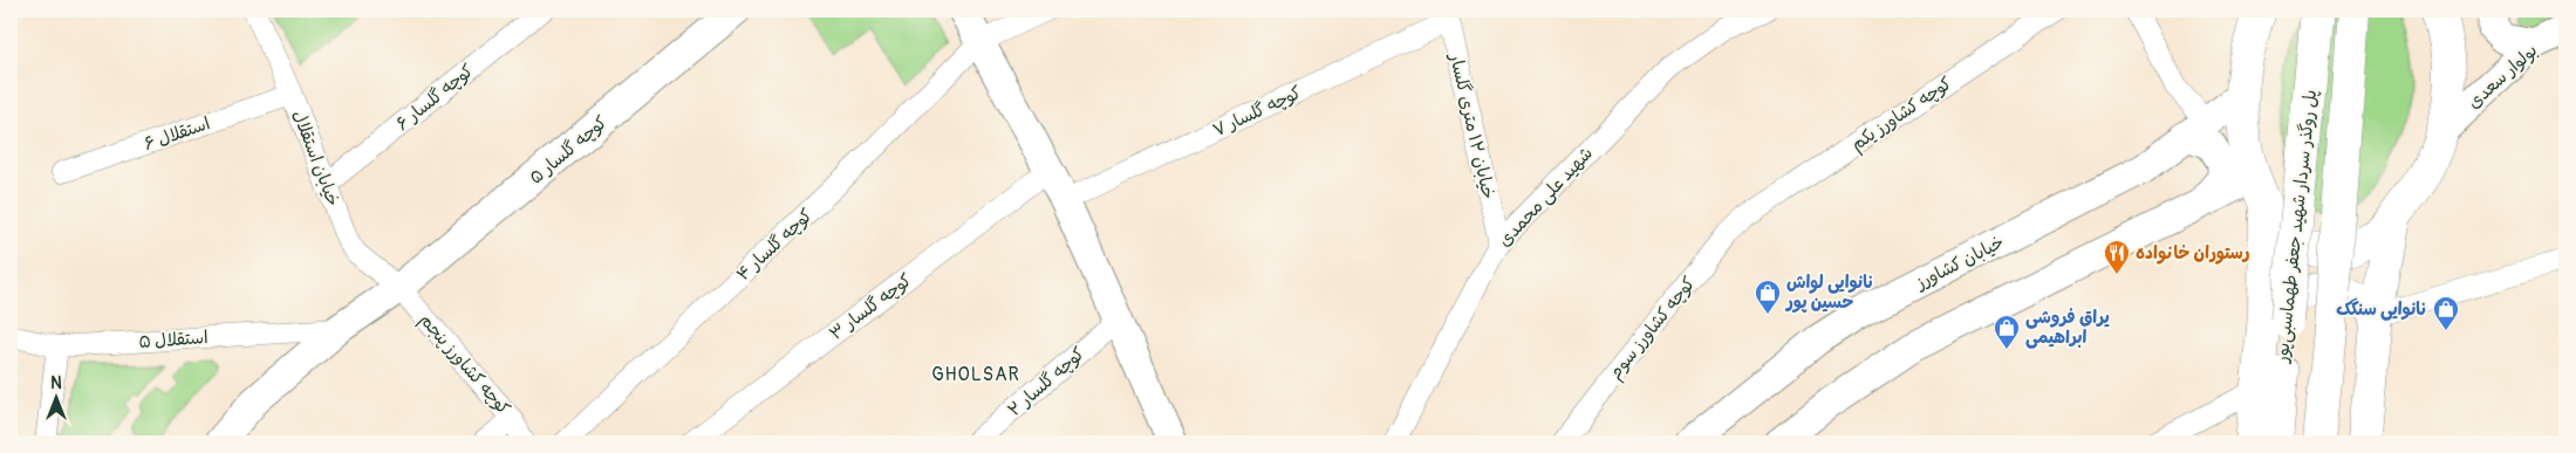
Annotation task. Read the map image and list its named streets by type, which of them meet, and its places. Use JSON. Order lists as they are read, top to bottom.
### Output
{
  "streets": {
    "main road": [
      "بولوار سعدی",
      "کوچه گلسار ۵",
      "پل روگذر سردار شهید جعفر طهماسبی‌پور",
      "خیابان کشاورز"
    ],
    "street": [
      "کوچه گلسار ۶",
      "کوچه گلسار ۷",
      "کوچه کشاورز یکم",
      "خیابان ۱۲ متری گلسار",
      "استقلال ۶",
      "خیابان استقلال",
      "شهید علی محمدی",
      "کوچه گلسار ۴",
      "کوچه گلسار ۳",
      "کوچه کشاورز سوم",
      "استقلال ۵",
      "کوچه کشاورز پنجم",
      "کوچه گلسار ۲"
    ]
  },
  "crossings": [
    ["کوچه گلسار ۶", "خیابان استقلال"],
    ["کوچه گلسار ۷", "خیابان ۱۲ متری گلسار"],
    ["کوچه کشاورز یکم", "کوچه کشاورز سوم"],
    ["خیابان ۱۲ متری گلسار", "شهید علی محمدی"],
    ["استقلال ۶", "خیابان استقلال"],
    ["کوچه گلسار ۵", "خیابان استقلال"],
    ["کوچه گلسار ۵", "استقلال ۵"],
    ["کوچه گلسار ۵", "کوچه کشاورز پنجم"],
    ["خیابان استقلال", "کوچه کشاورز پنجم"]
  ],
  "districts": ["GHOLSAR"],
  "places": {
    "restaurant": ["رستوران خانواده"],
    "shop": ["نانوایی لواش حسین پور", "نانوایی سنگک", "یراق فروشی ابراهیمی"]
  },
  "north": "top"
}
